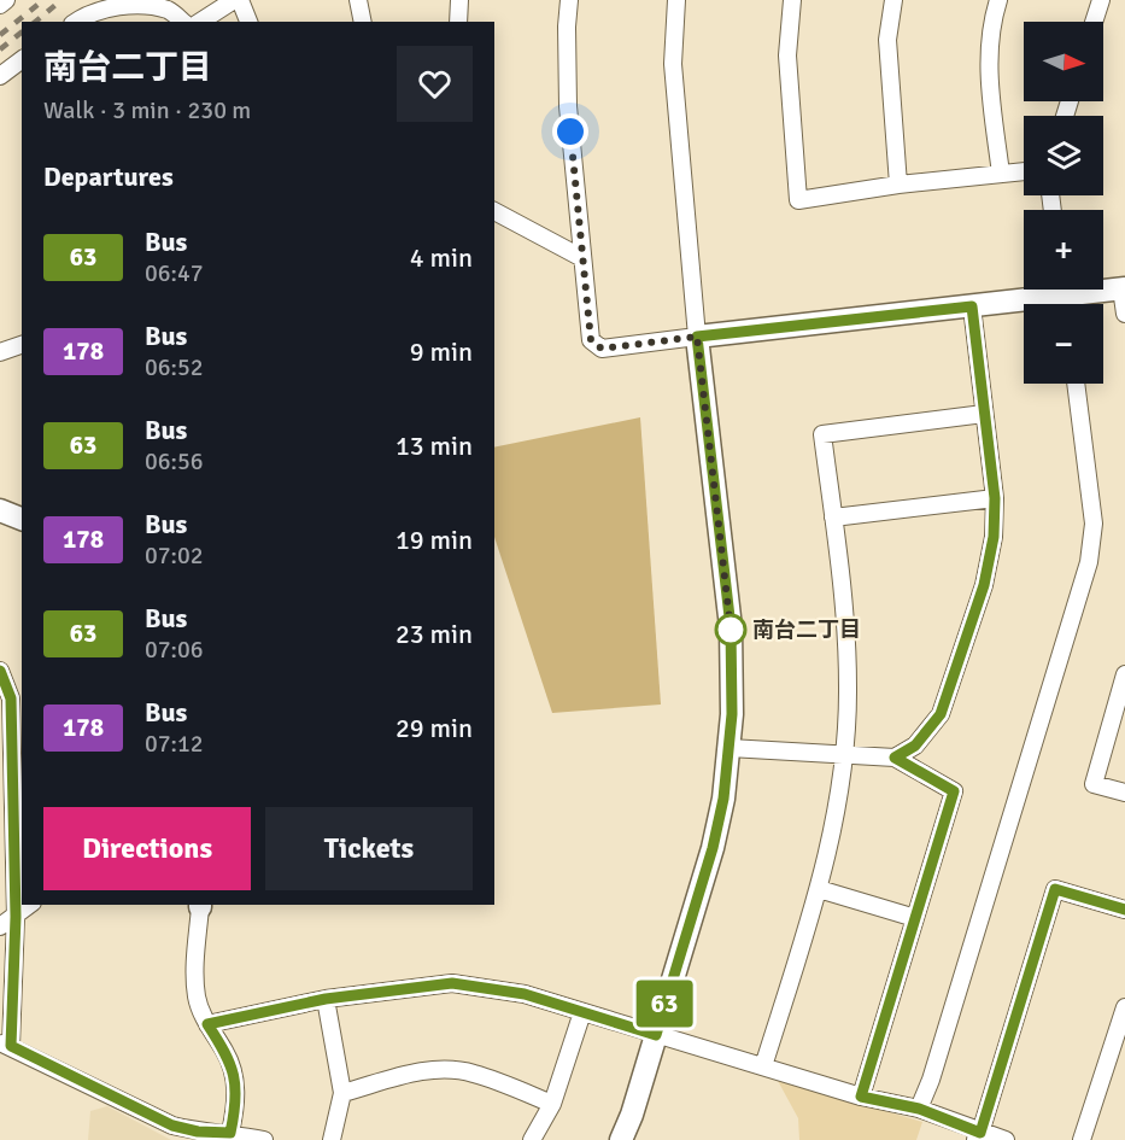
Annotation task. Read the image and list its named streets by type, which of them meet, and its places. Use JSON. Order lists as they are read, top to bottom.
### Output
{
  "places": ["南台二丁目"],
  "lines": ["bus line 63"],
  "north": "right",
  "page": {
    "on_map": "63",
    "map_buttons": ["+", "−"],
    "heading": [
      ["南台二丁目", "Walk · 3 min · 230 m"],
      "Departures"
    ],
    "list": [
      {
        "mark": "63",
        "name": "Bus",
        "note": "06:47",
        "value": "4 min"
      },
      {
        "mark": "178",
        "name": "Bus",
        "note": "06:52",
        "value": "9 min"
      },
      {
        "mark": "63",
        "name": "Bus",
        "note": "06:56",
        "value": "13 min"
      },
      {
        "mark": "178",
        "name": "Bus",
        "note": "07:02",
        "value": "19 min"
      },
      {
        "mark": "63",
        "name": "Bus",
        "note": "07:06",
        "value": "23 min"
      },
      {
        "mark": "178",
        "name": "Bus",
        "note": "07:12",
        "value": "29 min"
      }
    ],
    "buttons": ["Directions", "Tickets"]
  }
}
